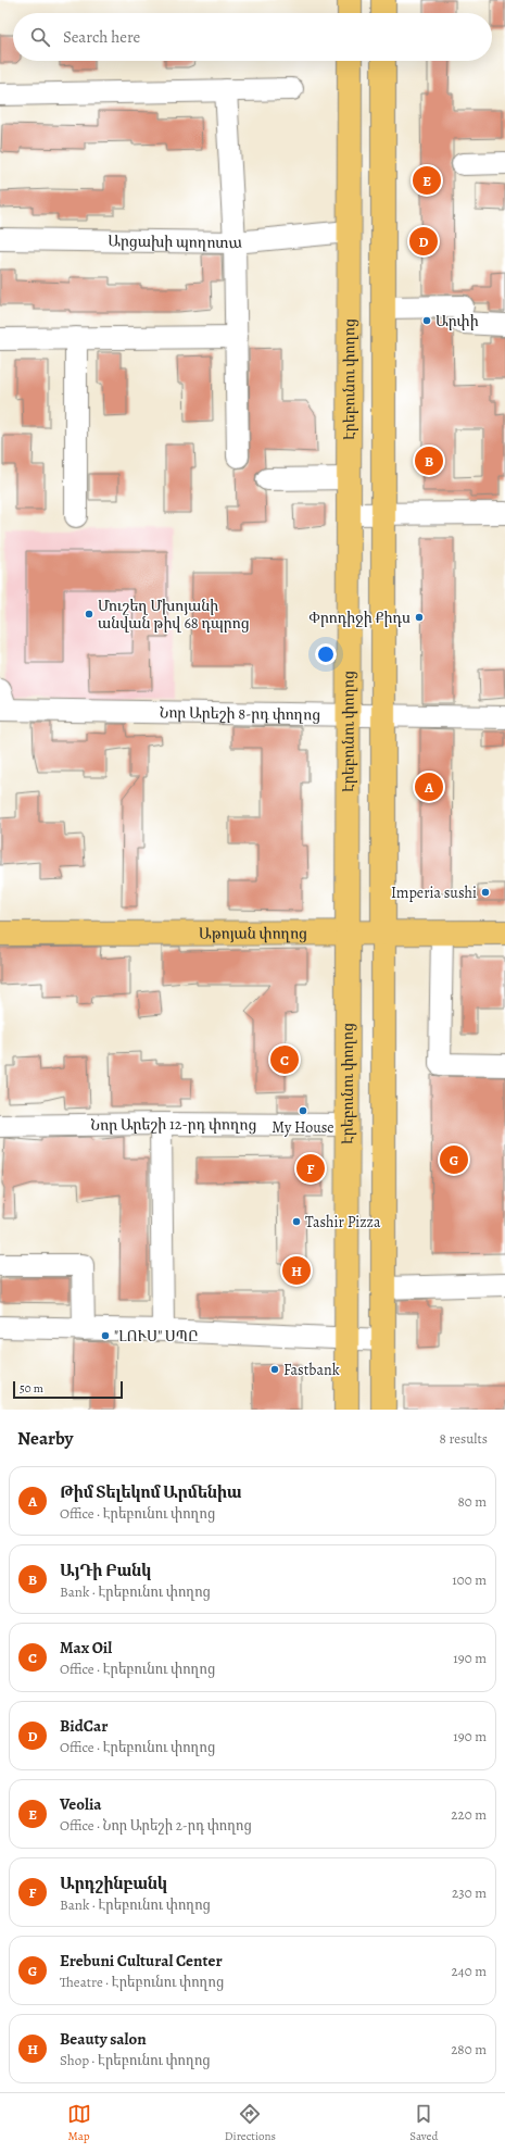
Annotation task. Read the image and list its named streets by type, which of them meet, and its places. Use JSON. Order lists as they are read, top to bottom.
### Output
{
  "streets": {
    "main road": ["Էրեբունու փողոց", "Աթոյան փողոց"],
    "street": ["Արցախի պողոտա", "Նոր Արեշի 8-րդ փողոց", "Նոր Արեշի 12-րդ փողոց"]
  },
  "crossings": [
    ["Արցախի պողոտա", "Էրեբունու փողոց"],
    ["Էրեբունու փողոց", "Նոր Արեշի 8-րդ փողոց"],
    ["Էրեբունու փողոց", "Աթոյան փողոց"],
    ["Էրեբունու փողոց", "Նոր Արեշի 12-րդ փողոց"]
  ],
  "places": [
    "Արփի",
    "Մուշեղ Մխոյանի անվան թիվ 68 դպրոց",
    "Փրոդիջի Քիդս",
    "Imperia sushi",
    "My House",
    "Tashir Pizza",
    "\"ԼՈՒՍ\" ՍՊԸ",
    "Fastbank"
  ],
  "scale_bar": "50 m",
  "page": {
    "search": "Search here",
    "pins": [
      "E",
      "D",
      "B",
      "A",
      "C",
      "G",
      "F",
      "H"
    ],
    "scale": "50 m",
    "heading": ["Nearby", "8 results"],
    "list": [
      {
        "mark": "A",
        "name": "Թիմ Տելեկոմ Արմենիա",
        "note": "Office · Էրեբունու փողոց",
        "value": "80 m"
      },
      {
        "mark": "B",
        "name": "ԱյԴի Բանկ",
        "note": "Bank · Էրեբունու փողոց",
        "value": "100 m"
      },
      {
        "mark": "C",
        "name": "Max Oil",
        "note": "Office · Էրեբունու փողոց",
        "value": "190 m"
      },
      {
        "mark": "D",
        "name": "BidCar",
        "note": "Office · Էրեբունու փողոց",
        "value": "190 m"
      },
      {
        "mark": "E",
        "name": "Veolia",
        "note": "Office · Նոր Արեշի 2-րդ փողոց",
        "value": "220 m"
      },
      {
        "mark": "F",
        "name": "Արդշինբանկ",
        "note": "Bank · Էրեբունու փողոց",
        "value": "230 m"
      },
      {
        "mark": "G",
        "name": "Erebuni Cultural Center",
        "note": "Theatre · Էրեբունու փողոց",
        "value": "240 m"
      },
      {
        "mark": "H",
        "name": "Beauty salon",
        "note": "Shop · Էրեբունու փողոց",
        "value": "280 m"
      }
    ],
    "nav": ["Map", "Directions", "Saved"]
  }
}
